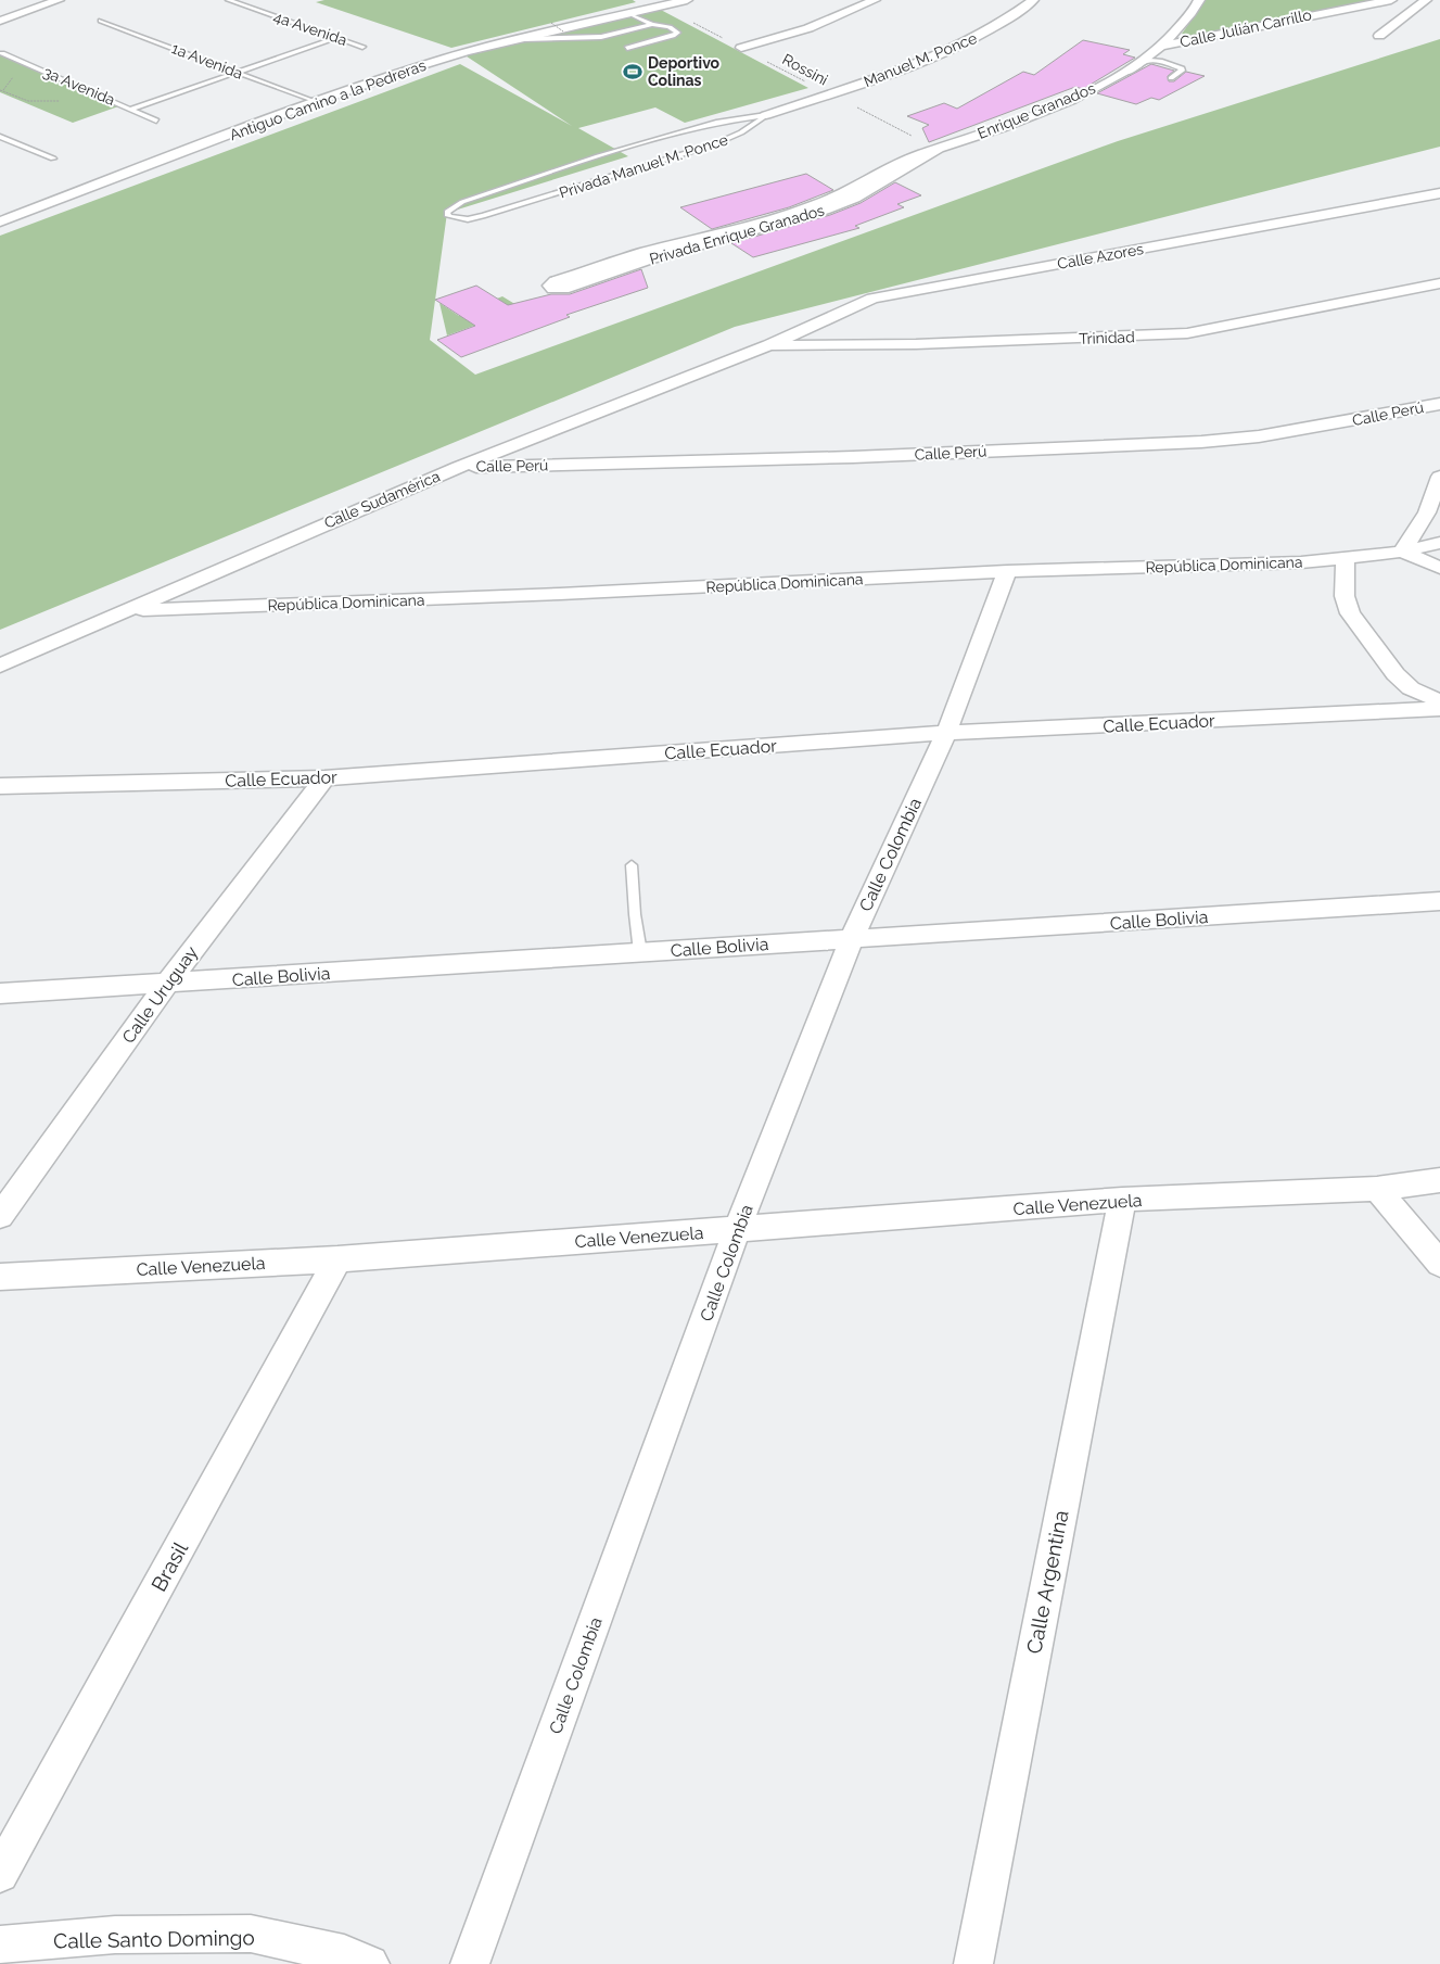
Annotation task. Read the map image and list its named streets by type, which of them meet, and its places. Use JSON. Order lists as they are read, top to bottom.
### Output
{
  "streets": {
    "street": [
      "Calle Julián Carrillo",
      "Manuel M. Ponce",
      "Antiguo Camino a la Pedreras",
      "Enrique Granados",
      "Privada Manuel M. Ponce",
      "Privada Enrique Granados",
      "Calle Azores",
      "Trinidad",
      "Calle Perú",
      "Calle Sudamérica",
      "República Dominicana",
      "Calle Ecuador",
      "Calle Colombia",
      "Calle Bolivia",
      "Calle Uruguay",
      "Calle Venezuela",
      "Brasil",
      "Calle Argentina",
      "Calle Santo Domingo"
    ],
    "lane": ["4a Avenida", "1a Avenida", "3a Avenida"],
    "path": ["Rossini"]
  },
  "crossings": [
    ["Calle Julián Carrillo", "Enrique Granados"],
    ["Manuel M. Ponce", "Rossini"],
    ["Manuel M. Ponce", "Privada Manuel M. Ponce"],
    ["1a Avenida", "Antiguo Camino a la Pedreras"],
    ["Rossini", "Antiguo Camino a la Pedreras"],
    ["Rossini", "Enrique Granados"],
    ["Rossini", "Privada Manuel M. Ponce"],
    ["Rossini", "Privada Enrique Granados"],
    ["Enrique Granados", "Privada Enrique Granados"],
    ["Calle Azores", "Trinidad"],
    ["Calle Azores", "Calle Sudamérica"],
    ["Trinidad", "Calle Sudamérica"],
    ["Calle Perú", "Calle Sudamérica"],
    ["Calle Sudamérica", "República Dominicana"],
    ["República Dominicana", "Calle Colombia"],
    ["Calle Ecuador", "Calle Colombia"],
    ["Calle Ecuador", "Calle Uruguay"],
    ["Calle Colombia", "Calle Bolivia"],
    ["Calle Colombia", "Calle Venezuela"],
    ["Calle Bolivia", "Calle Uruguay"],
    ["Calle Venezuela", "Brasil"],
    ["Calle Venezuela", "Calle Argentina"]
  ],
  "places": {
    "sports": ["Deportivo Colinas"]
  }
}
